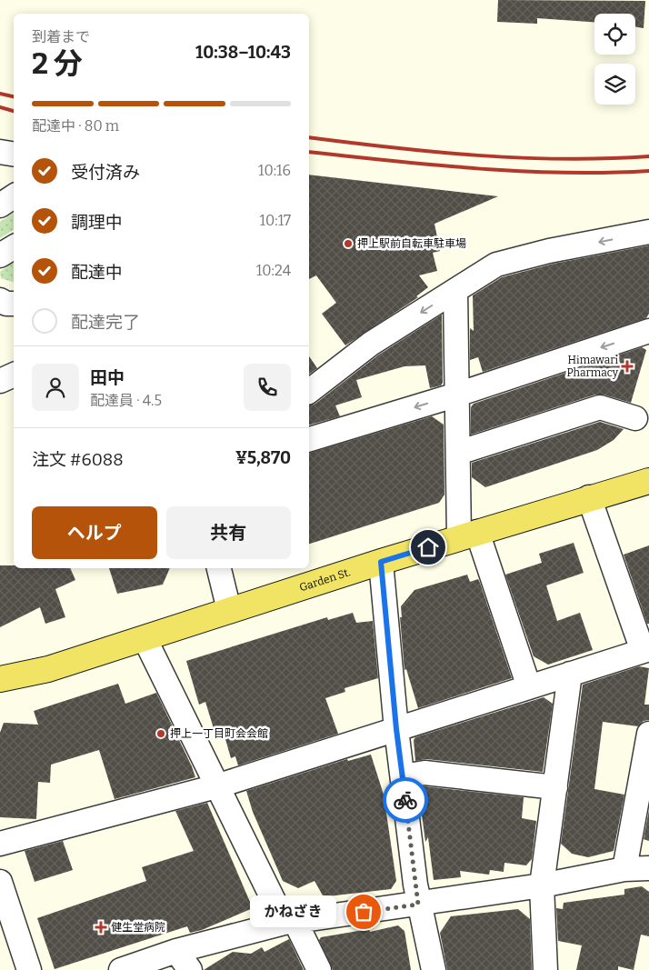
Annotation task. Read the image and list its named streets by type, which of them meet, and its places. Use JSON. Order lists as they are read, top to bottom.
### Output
{
  "streets": {
    "main road": ["Garden St."]
  },
  "places": {
    "other": ["押上駅前自転車駐車場", "押上一丁目町会会館", "かねざき"],
    "health": ["Himawari Pharmacy", "健生堂病院"]
  },
  "page": {
    "heading": ["2 分", "到着まで", "10:38–10:43"],
    "panel": [
      "田中",
      "配達員 · 4.5",
      "注文 #6088",
      "¥5,870"
    ],
    "bar": "配達中 · 80 m",
    "list": [
      ["受付済み", "10:16"],
      ["調理中", "10:17"],
      ["配達中", "10:24"],
      "配達完了"
    ],
    "buttons": ["ヘルプ", "共有"],
    "bubble": "かねざき"
  }
}
